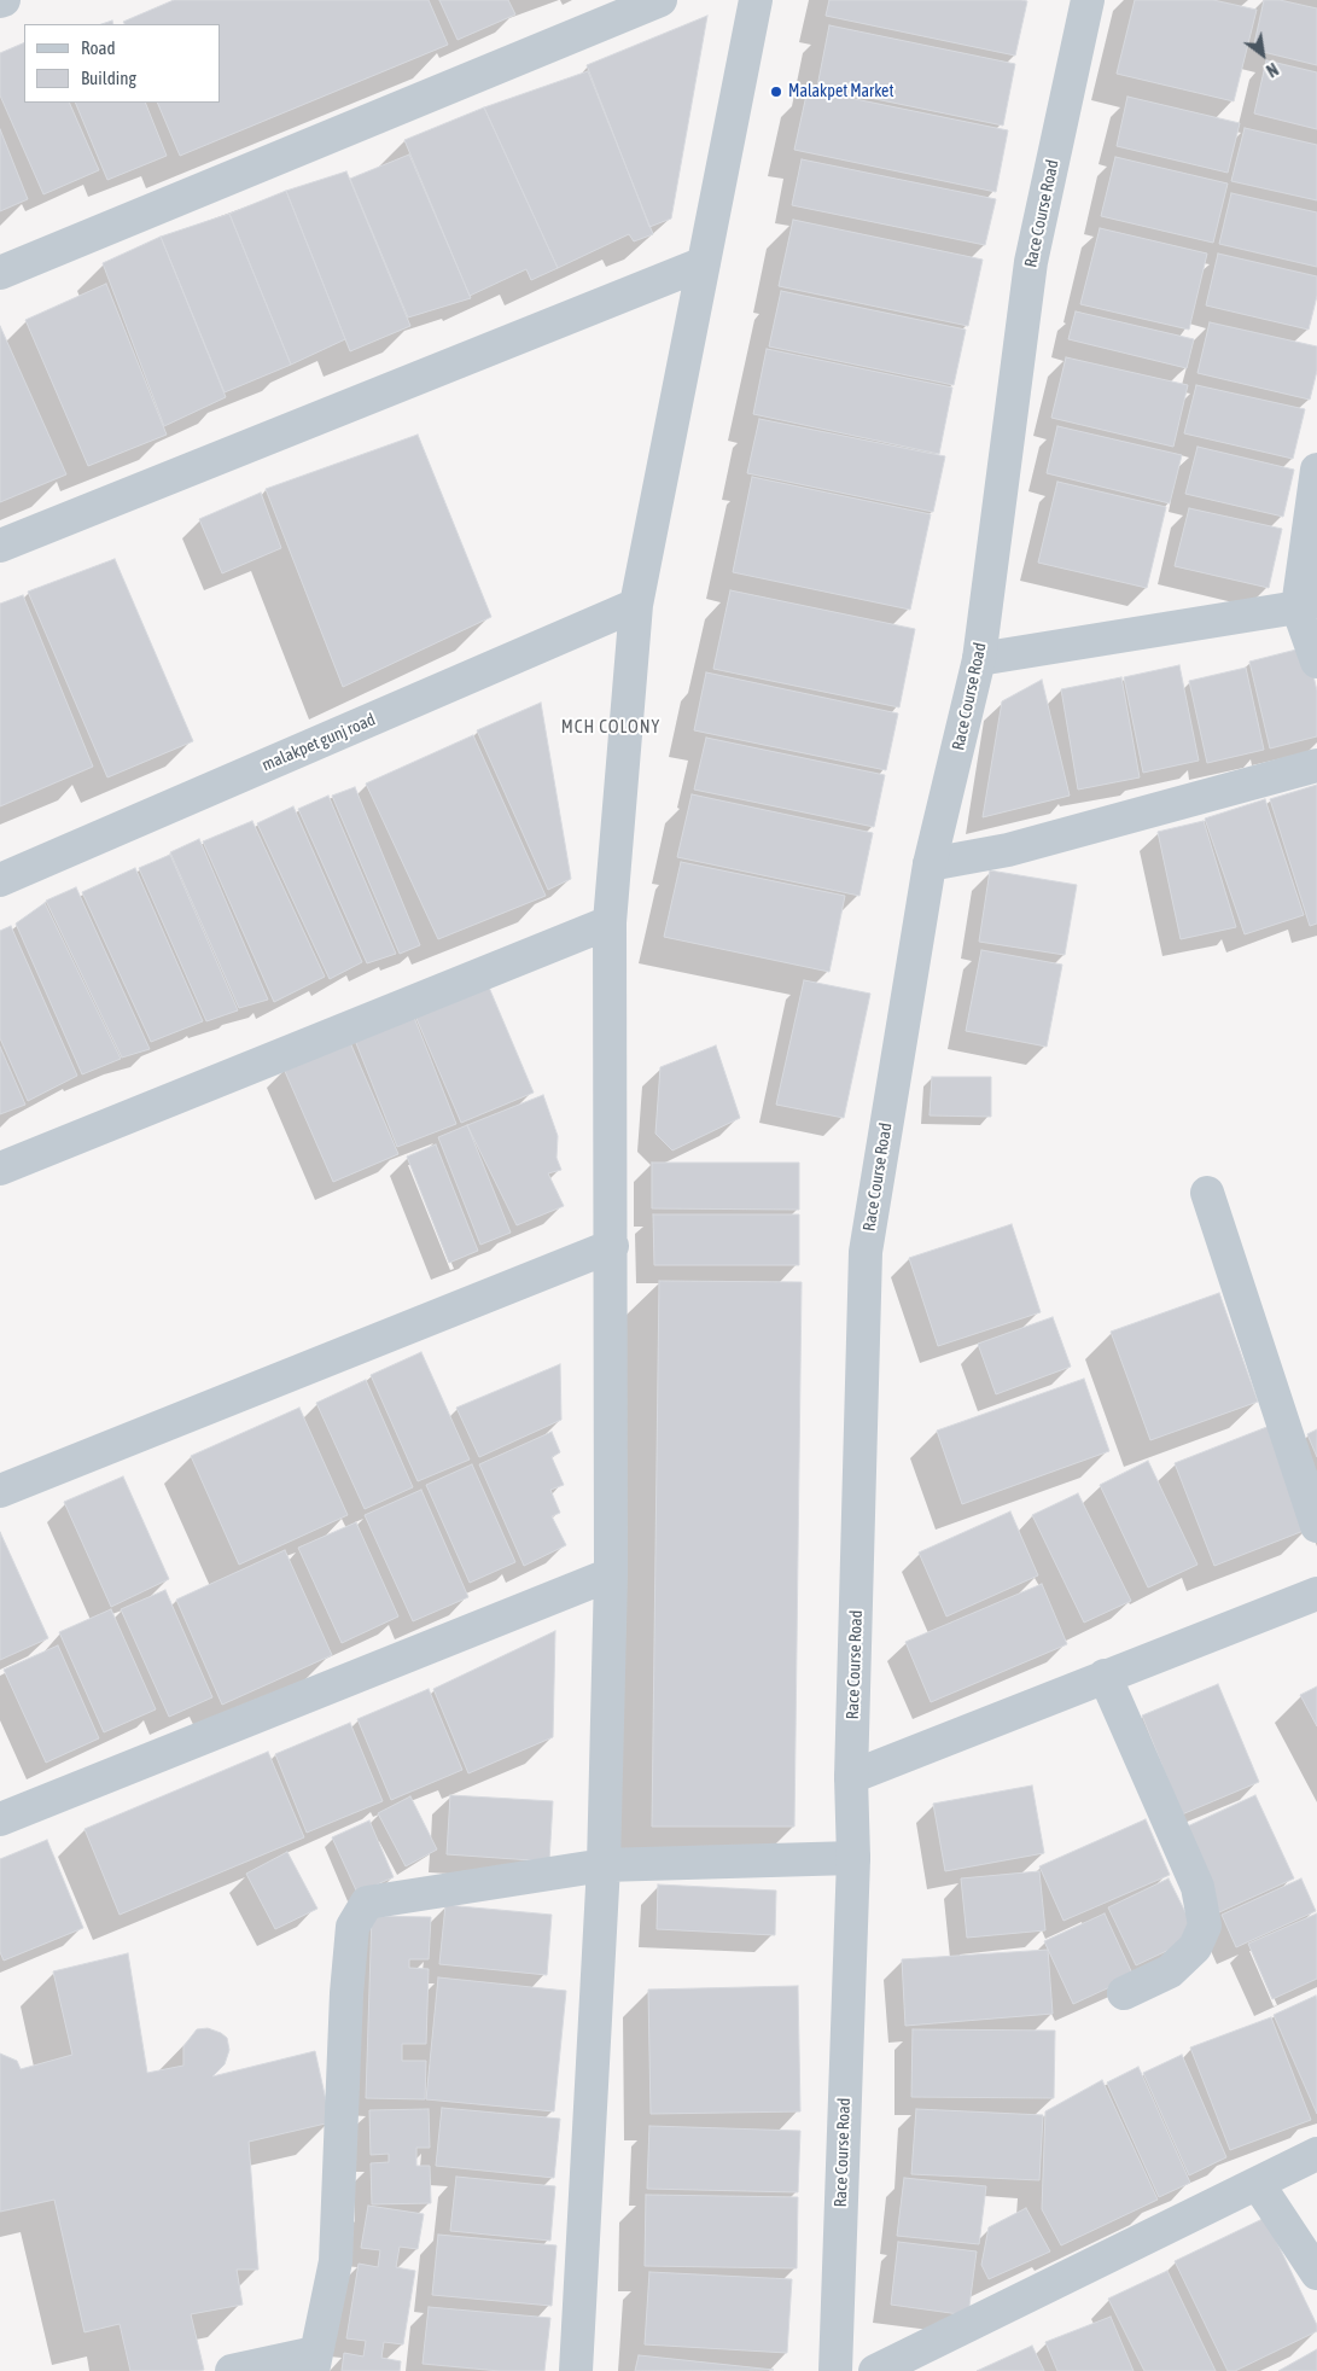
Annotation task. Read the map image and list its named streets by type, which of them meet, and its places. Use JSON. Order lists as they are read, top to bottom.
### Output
{
  "streets": {
    "street": ["Race Course Road", "malakpet gunj road"]
  },
  "districts": ["MCH COLONY"],
  "places": ["Malakpet Market"],
  "legend": ["Road", "Building"],
  "north": "bottom right"
}
